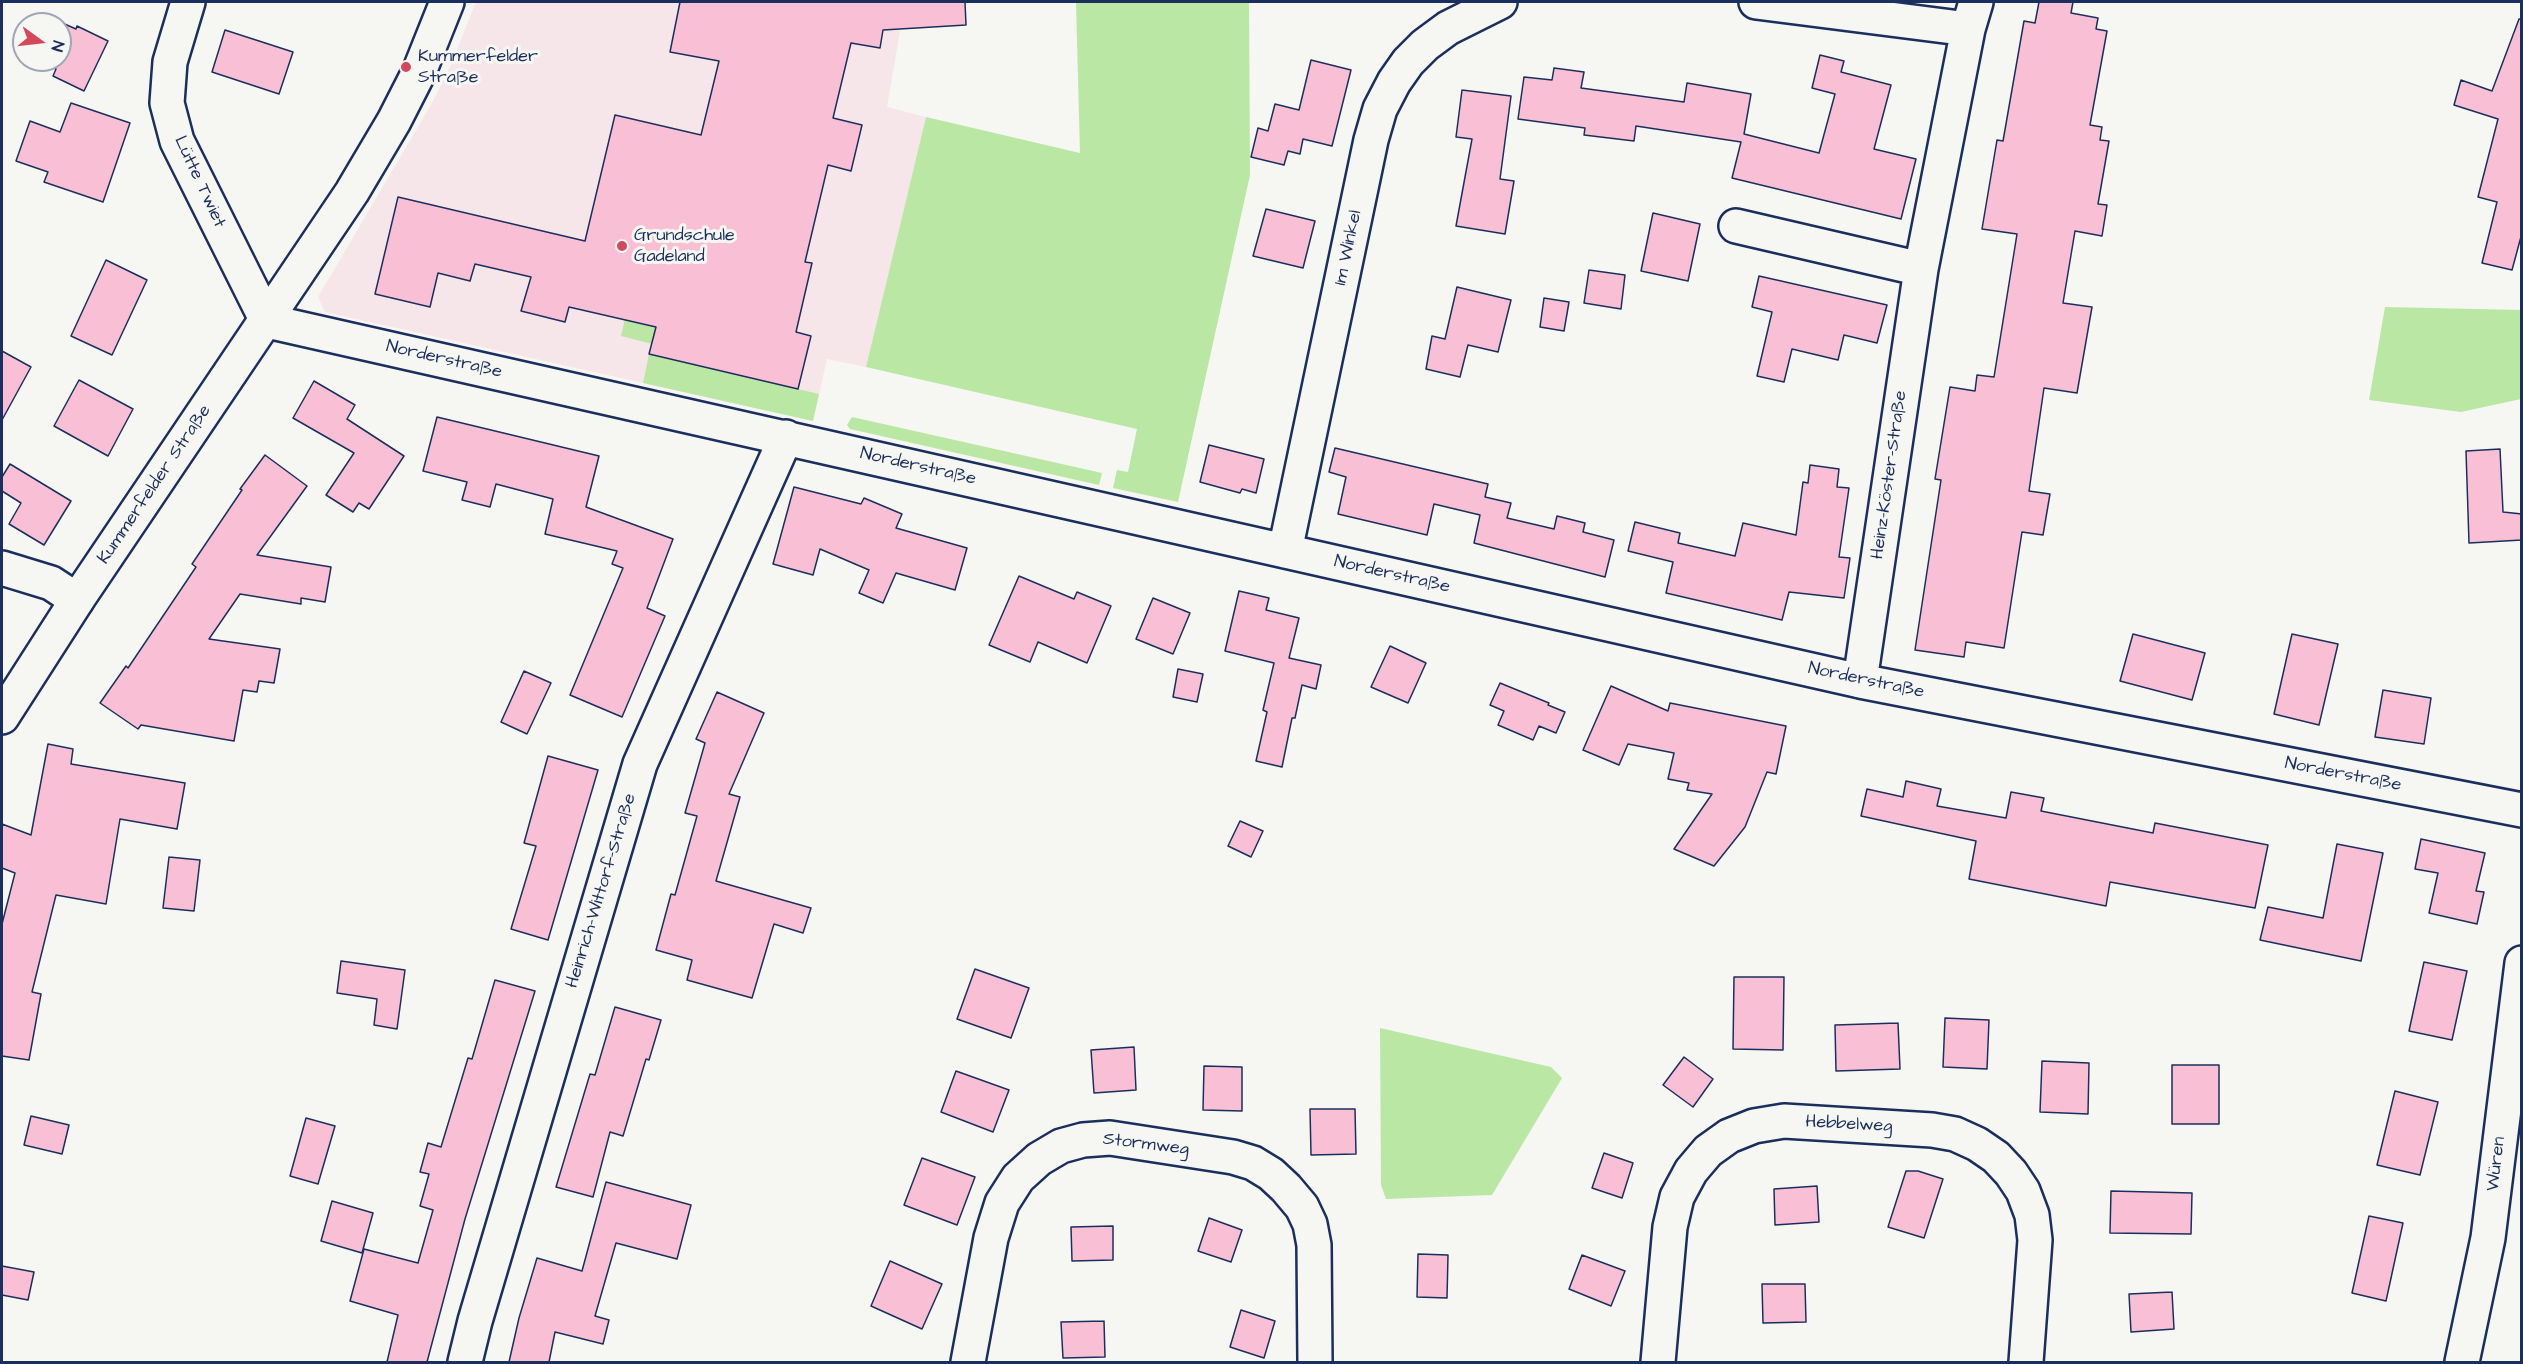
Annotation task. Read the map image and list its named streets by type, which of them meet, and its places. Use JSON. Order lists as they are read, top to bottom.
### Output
{
  "streets": {
    "street": [
      "Lütte Twiet",
      "Im Winkel",
      "Norderstraße",
      "Heinz-Köster-Straße",
      "Kummerfelder Straße",
      "Heinrich-Wittorf-Straße",
      "Hebbelweg",
      "Stormweg",
      "Würen"
    ]
  },
  "crossings": [
    ["Lütte Twiet", "Norderstraße"],
    ["Lütte Twiet", "Kummerfelder Straße"],
    ["Im Winkel", "Norderstraße"],
    ["Norderstraße", "Heinz-Köster-Straße"],
    ["Norderstraße", "Kummerfelder Straße"],
    ["Norderstraße", "Heinrich-Wittorf-Straße"]
  ],
  "places": ["Kummerfelder Straße", "Grundschule Gadeland"],
  "north": "right"
}
